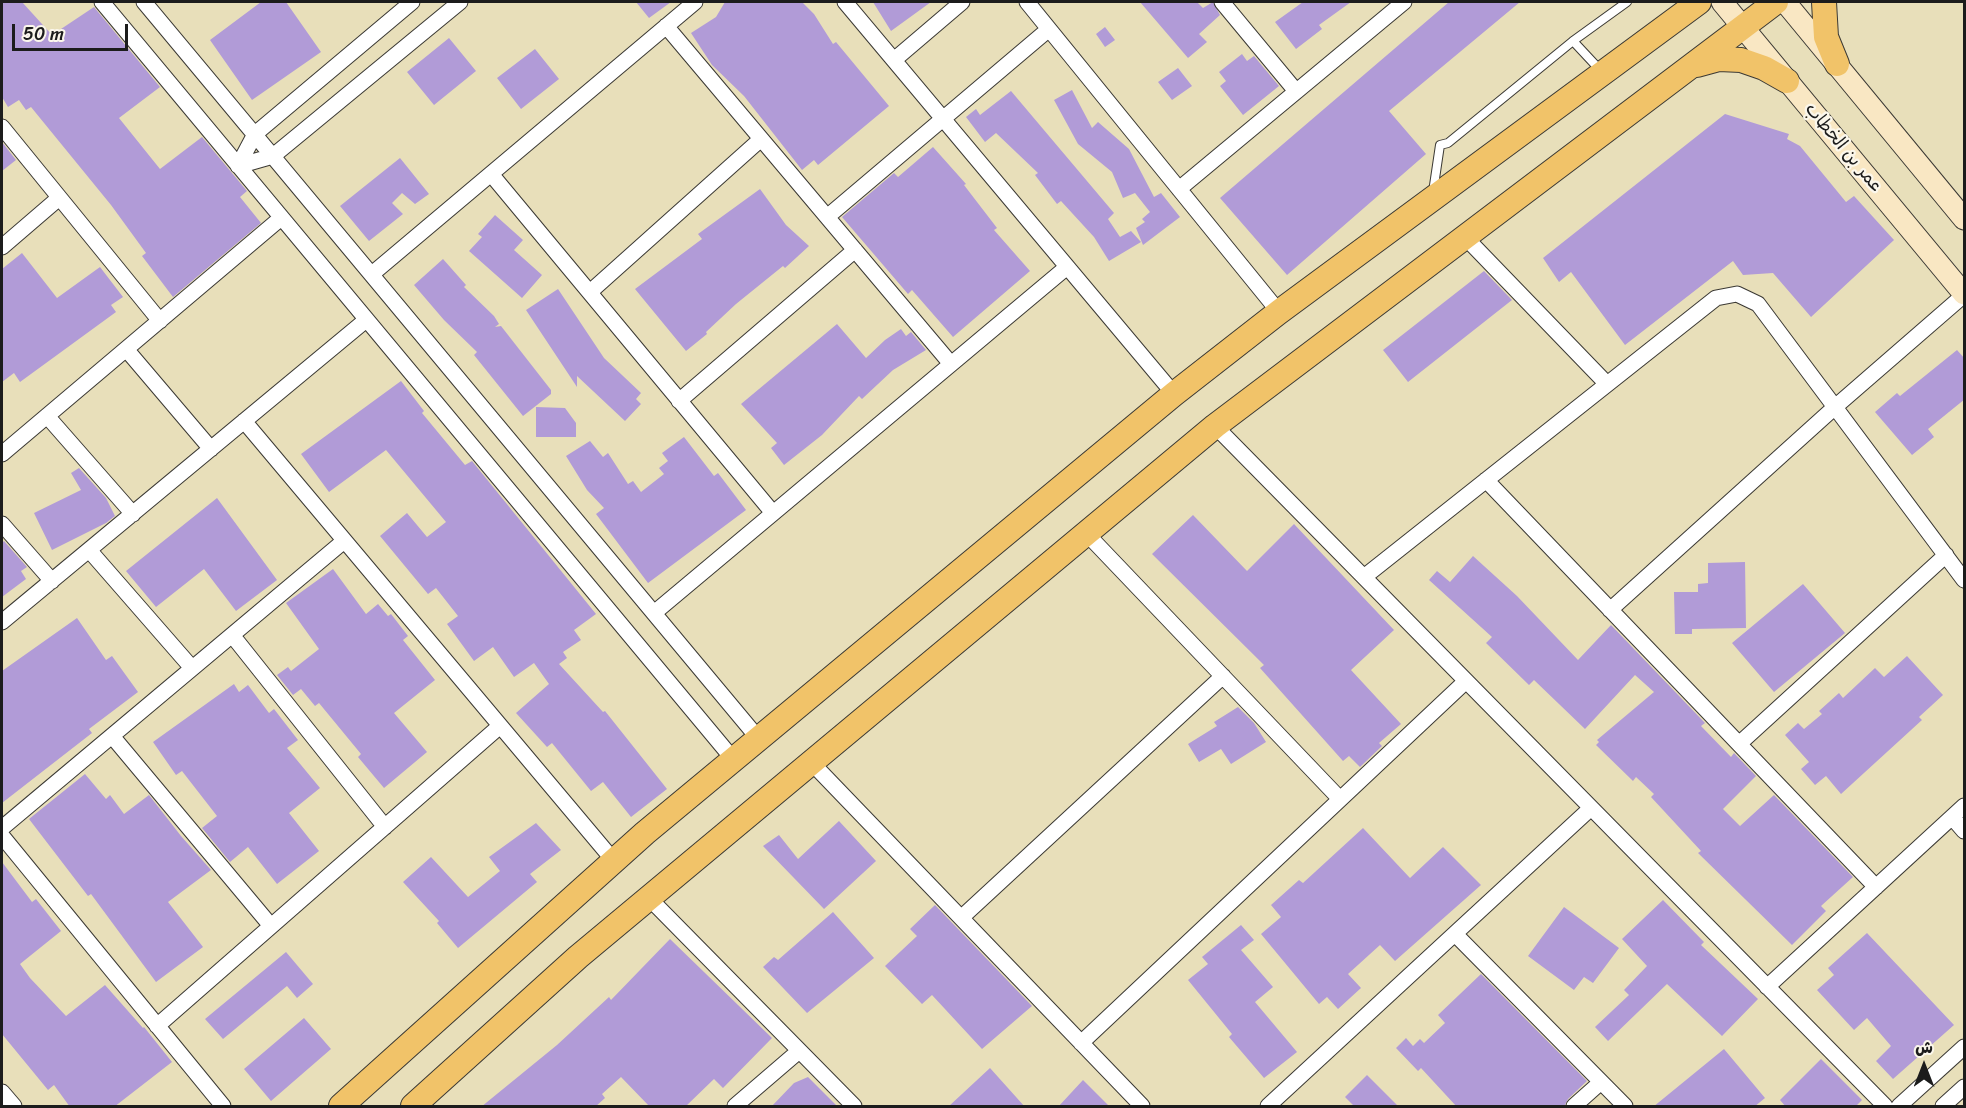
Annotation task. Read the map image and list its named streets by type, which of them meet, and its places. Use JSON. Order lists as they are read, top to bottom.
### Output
{
  "streets": {
    "street": ["عمر بن الخطاب"]
  },
  "scale_bar": "50 m",
  "north": "top"
}
